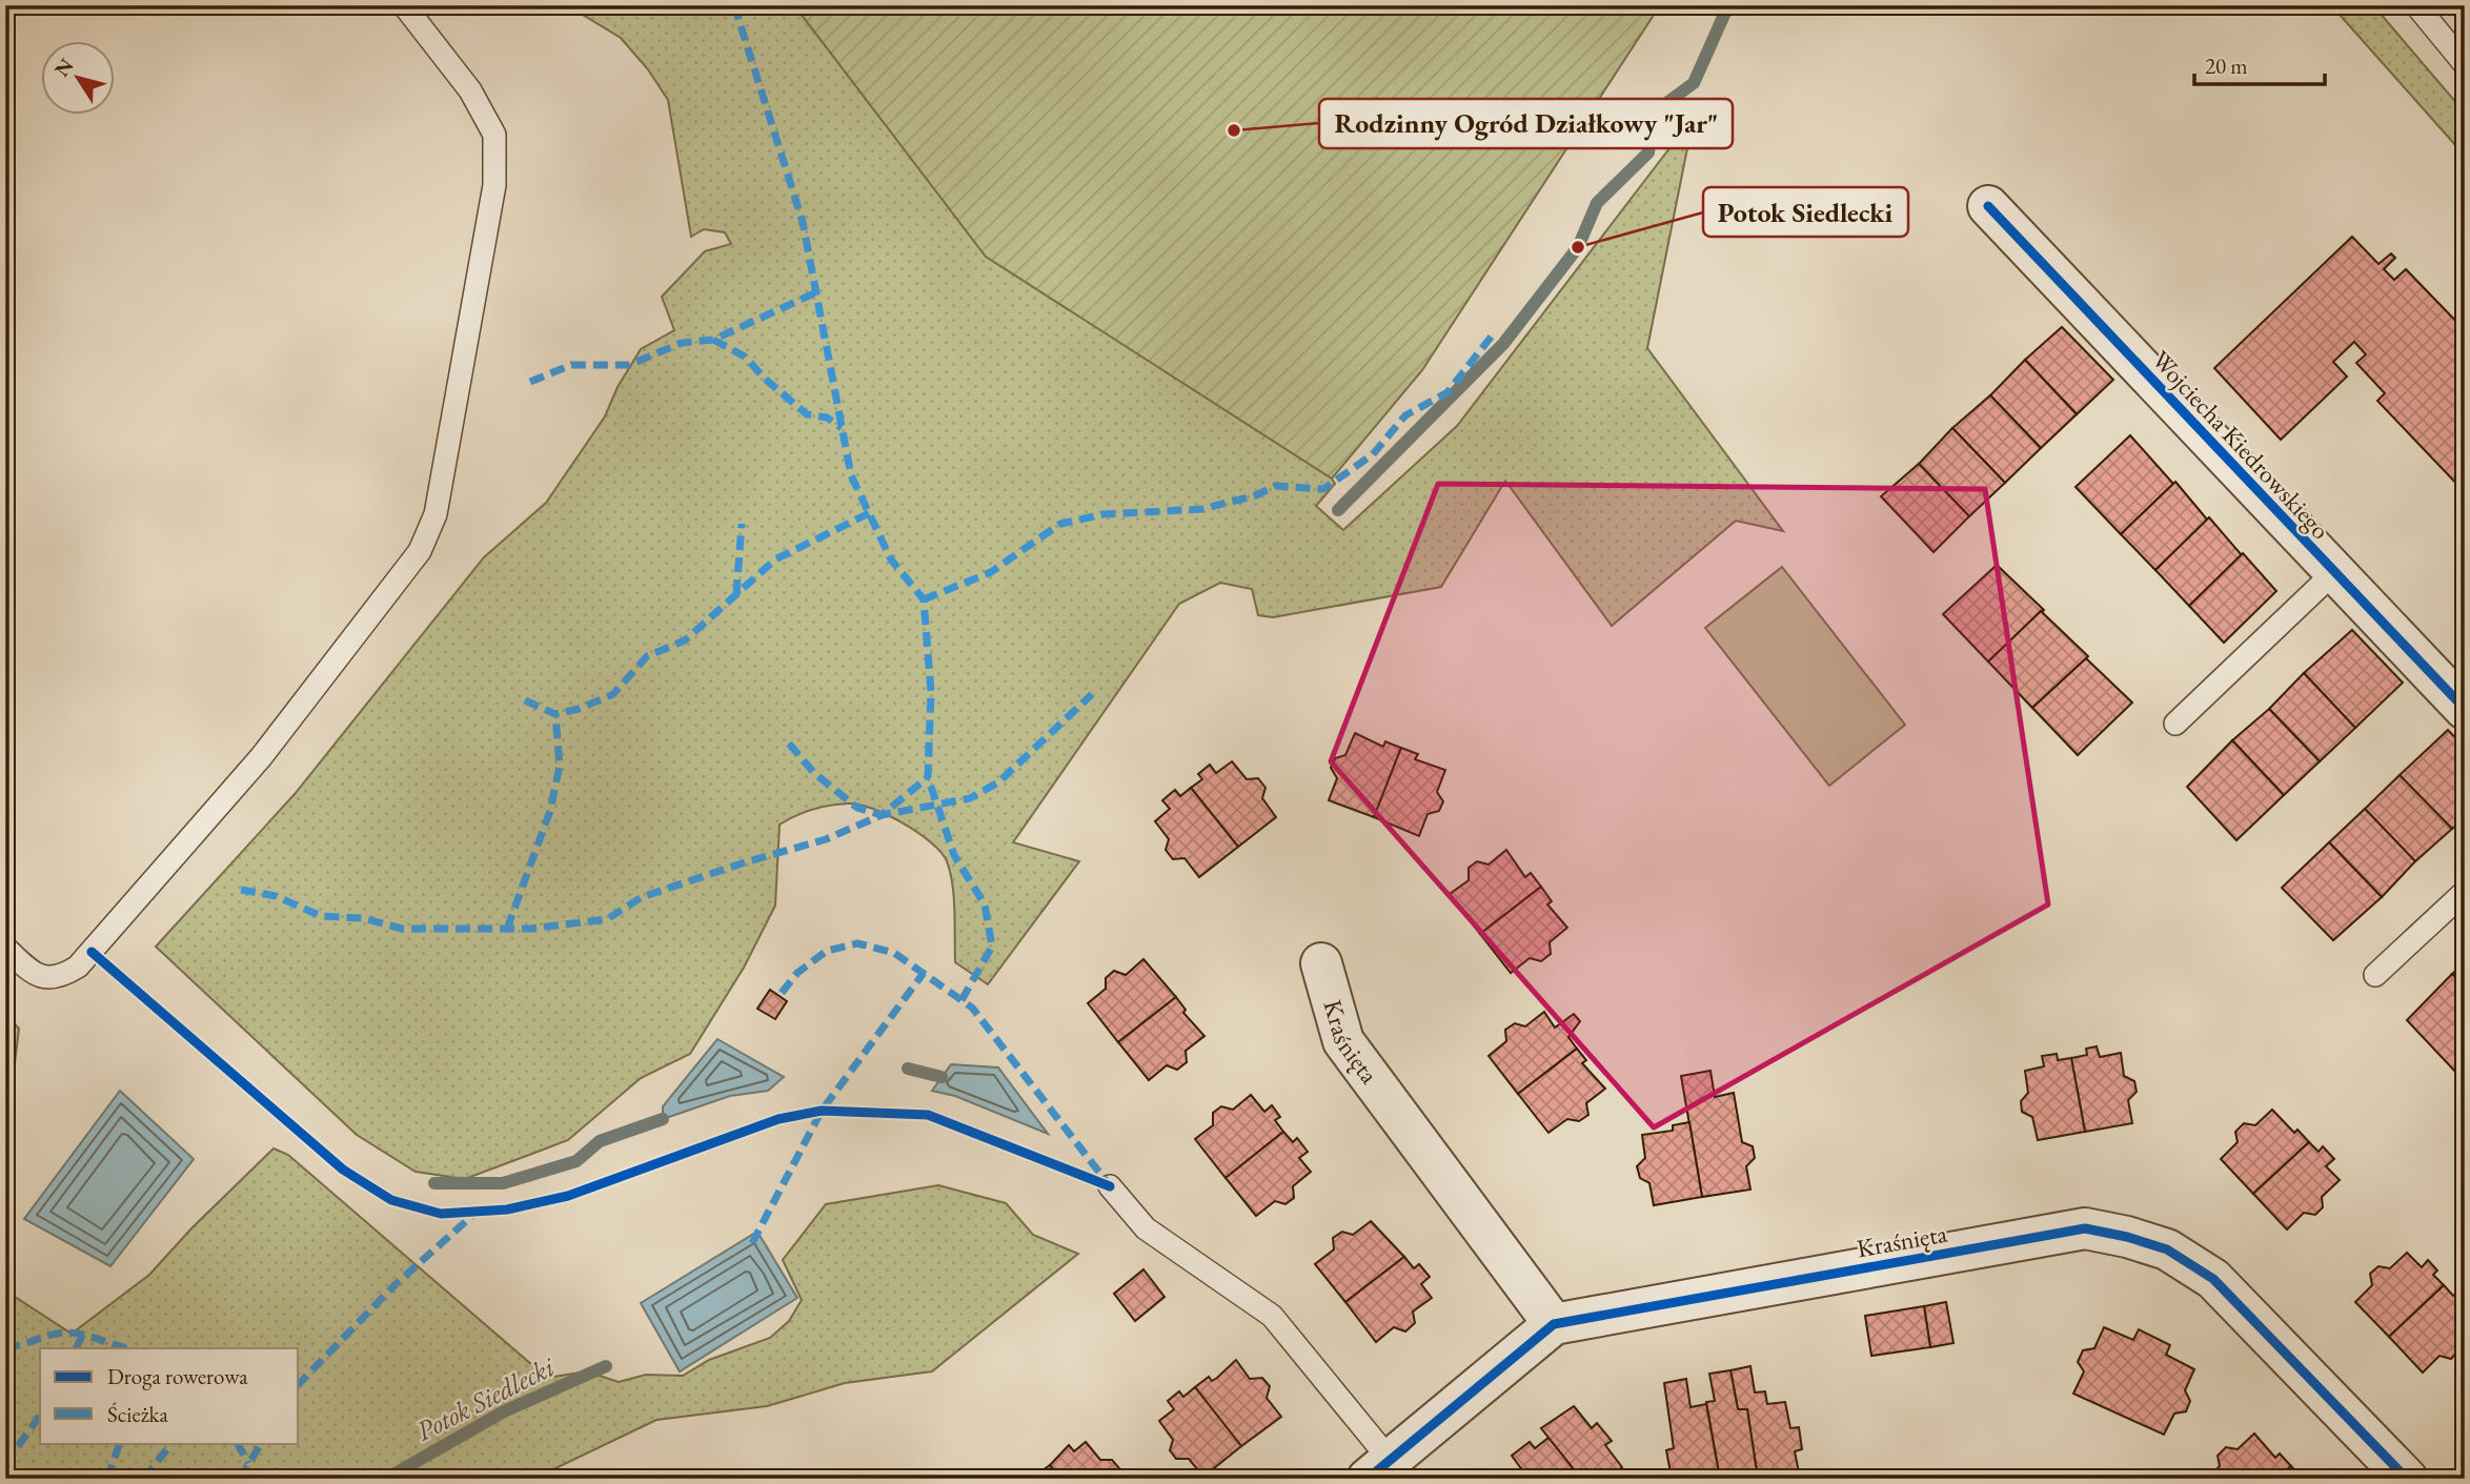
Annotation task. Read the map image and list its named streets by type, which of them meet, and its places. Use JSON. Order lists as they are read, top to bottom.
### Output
{
  "streets": {
    "street": ["Wojciecha Kiedrowskiego", "Kraśnięta"]
  },
  "water": ["Potok Siedlecki"],
  "places": ["Rodzinny Ogród Działkowy \"Jar\"", "Potok Siedlecki"],
  "legend": ["Droga rowerowa", "Ścieżka"],
  "scale_bar": "20 m",
  "north": "top left"
}
